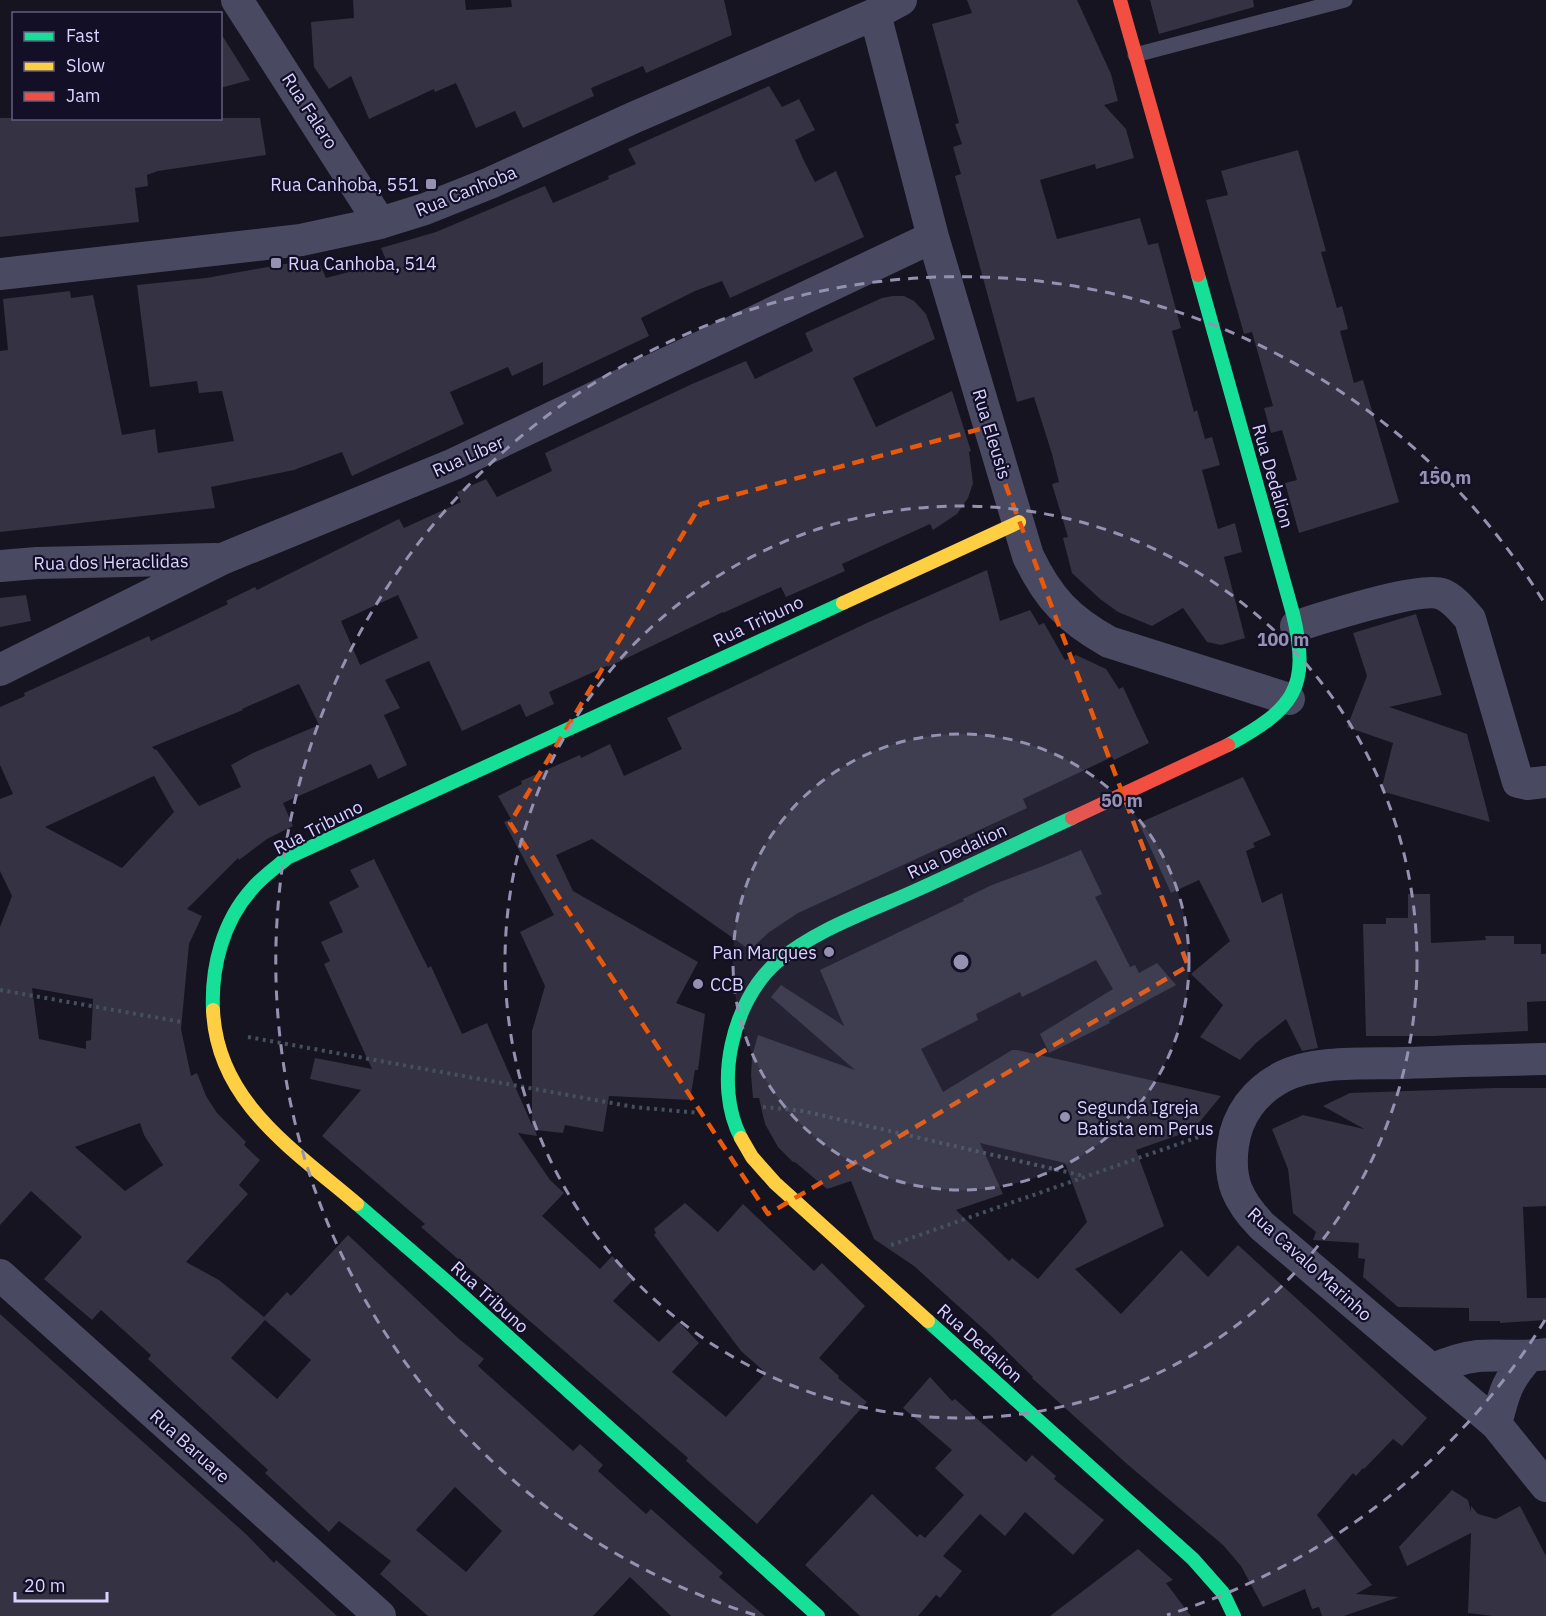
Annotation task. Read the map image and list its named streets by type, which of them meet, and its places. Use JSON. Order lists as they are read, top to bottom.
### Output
{
  "streets": {
    "street": [
      "Rua Falero",
      "Rua Canhoba",
      "Rua Eleusis",
      "Rua Líber",
      "Rua Dedalion",
      "Rua dos Heraclidas",
      "Rua Tribuno",
      "Rua Cavalo Marinho",
      "Rua Baruare"
    ]
  },
  "crossings": [
    ["Rua Falero", "Rua Canhoba"],
    ["Rua Canhoba", "Rua Eleusis"],
    ["Rua Eleusis", "Rua Líber"],
    ["Rua Eleusis", "Rua Dedalion"],
    ["Rua Eleusis", "Rua Tribuno"],
    ["Rua Líber", "Rua dos Heraclidas"]
  ],
  "places": {
    "transit": ["Rua Canhoba, 551", "Rua Canhoba, 514"],
    "other": ["Pan Marques", "CCB", "Segunda Igreja Batista em Perus"]
  },
  "legend": ["Fast", "Slow", "Jam"],
  "scale_bar": "20 m",
  "rings": ["150 m", "100 m", "50 m"]
}
